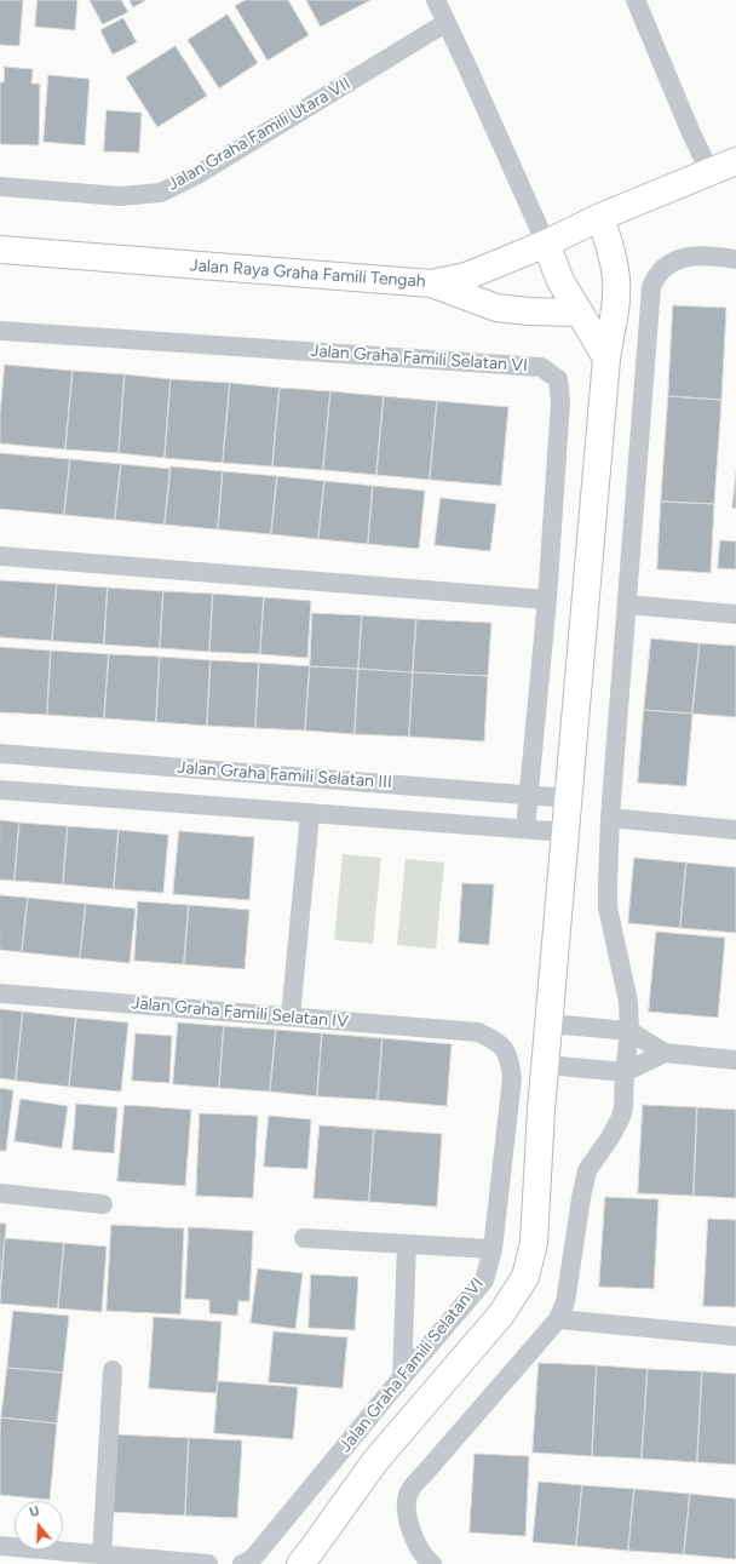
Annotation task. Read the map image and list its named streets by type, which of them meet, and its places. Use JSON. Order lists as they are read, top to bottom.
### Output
{
  "streets": {
    "street": [
      "Jalan Graha Famili Utara VII",
      "Jalan Raya Graha Famili Tengah",
      "Jalan Graha Famili Selatan VI",
      "Jalan Graha Famili Selatan III",
      "Jalan Graha Famili Selatan IV"
    ]
  },
  "crossings": [
    ["Jalan Graha Famili Selatan VI", "Jalan Graha Famili Selatan III"],
    ["Jalan Graha Famili Selatan VI", "Jalan Graha Famili Selatan IV"]
  ],
  "north": "top"
}
